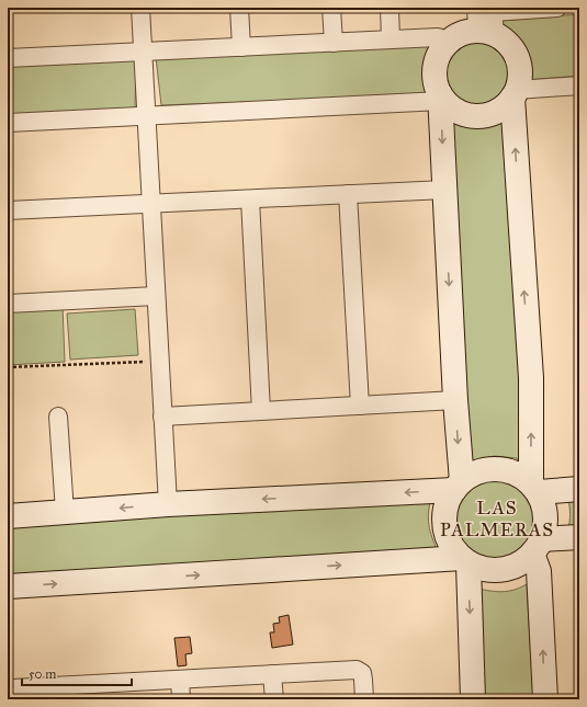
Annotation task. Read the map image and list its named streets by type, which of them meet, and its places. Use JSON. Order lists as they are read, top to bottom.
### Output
{
  "districts": ["LAS PALMERAS"],
  "scale_bar": "50 m"
}
